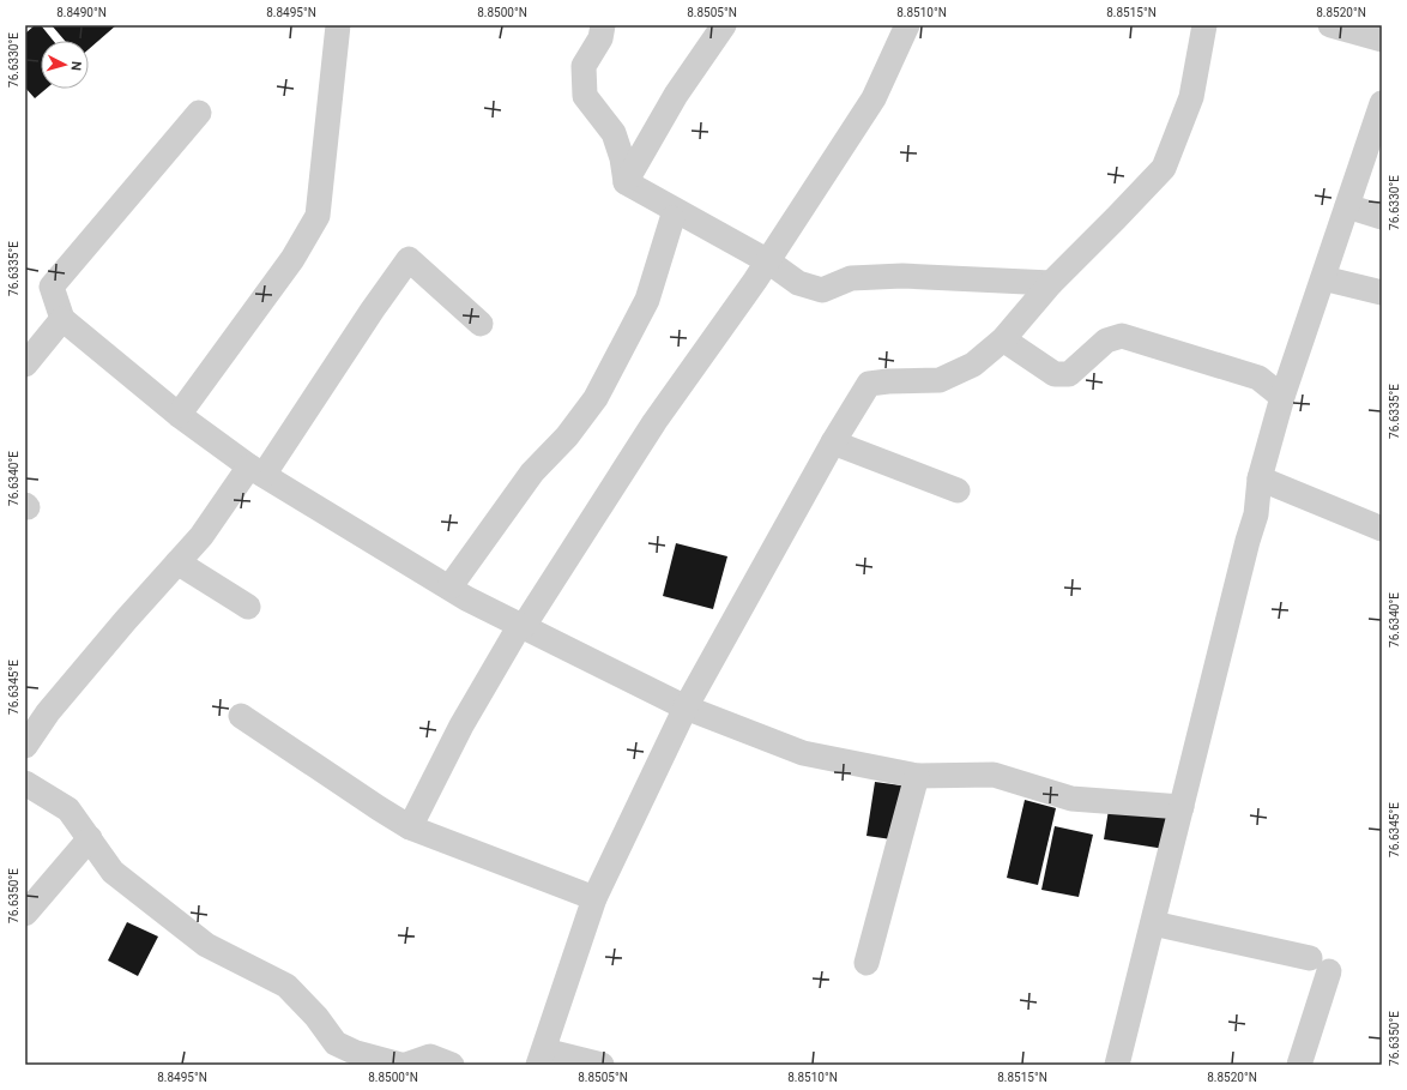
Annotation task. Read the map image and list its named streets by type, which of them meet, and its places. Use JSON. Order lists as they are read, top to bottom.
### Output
{
  "north": "right",
  "coordinates": [
    "8.8490°N",
    "8.8495°N",
    "8.8500°N",
    "8.8505°N",
    "8.8510°N",
    "8.8515°N",
    "8.8520°N",
    "76.6330°E",
    "76.6335°E",
    "76.6340°E",
    "76.6345°E",
    "76.6350°E"
  ]
}
